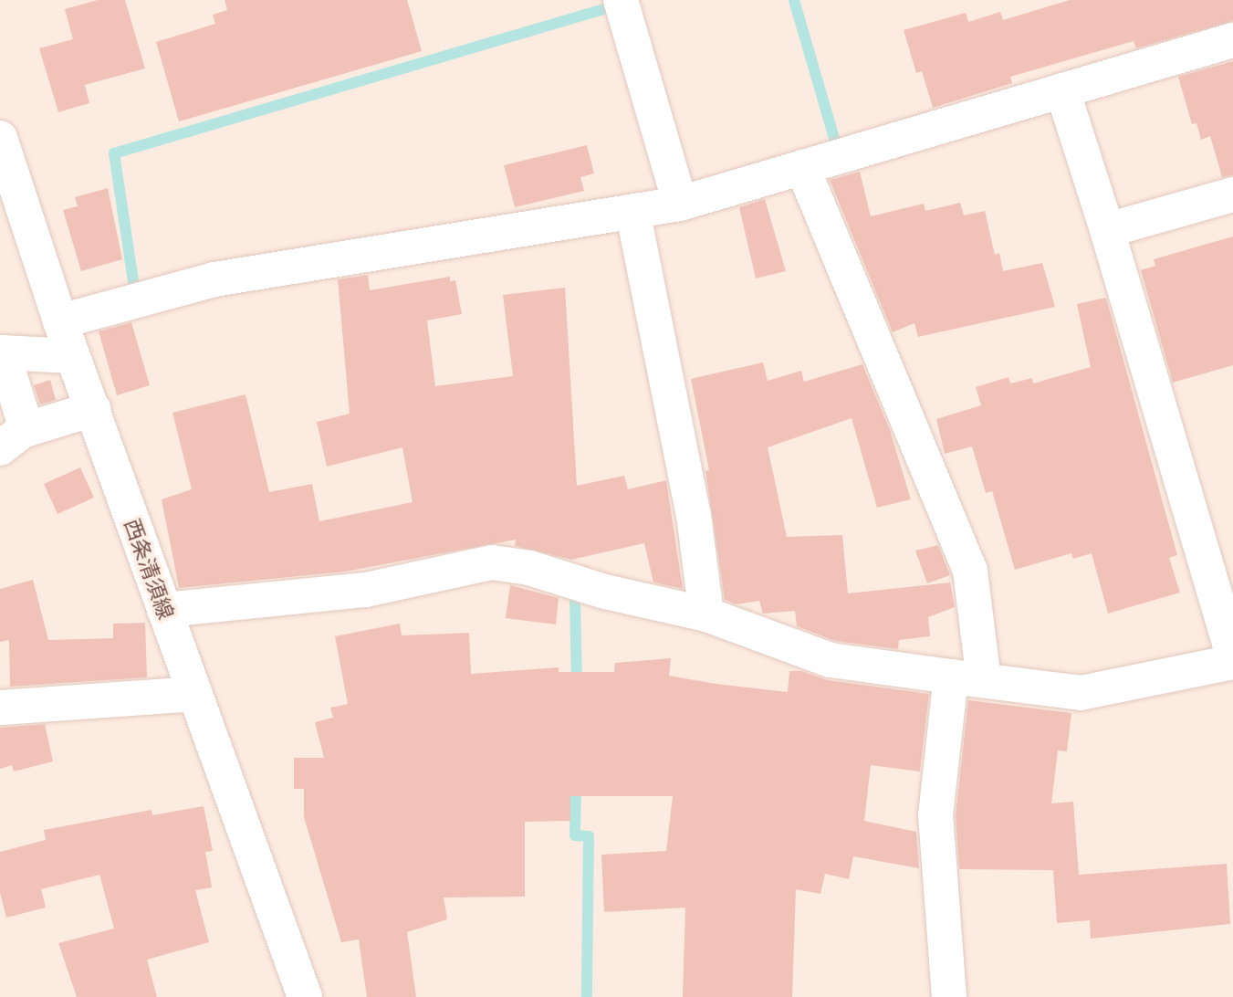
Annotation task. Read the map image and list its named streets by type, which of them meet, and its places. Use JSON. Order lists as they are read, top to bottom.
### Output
{
  "streets": {
    "street": ["西条清須線"]
  }
}
